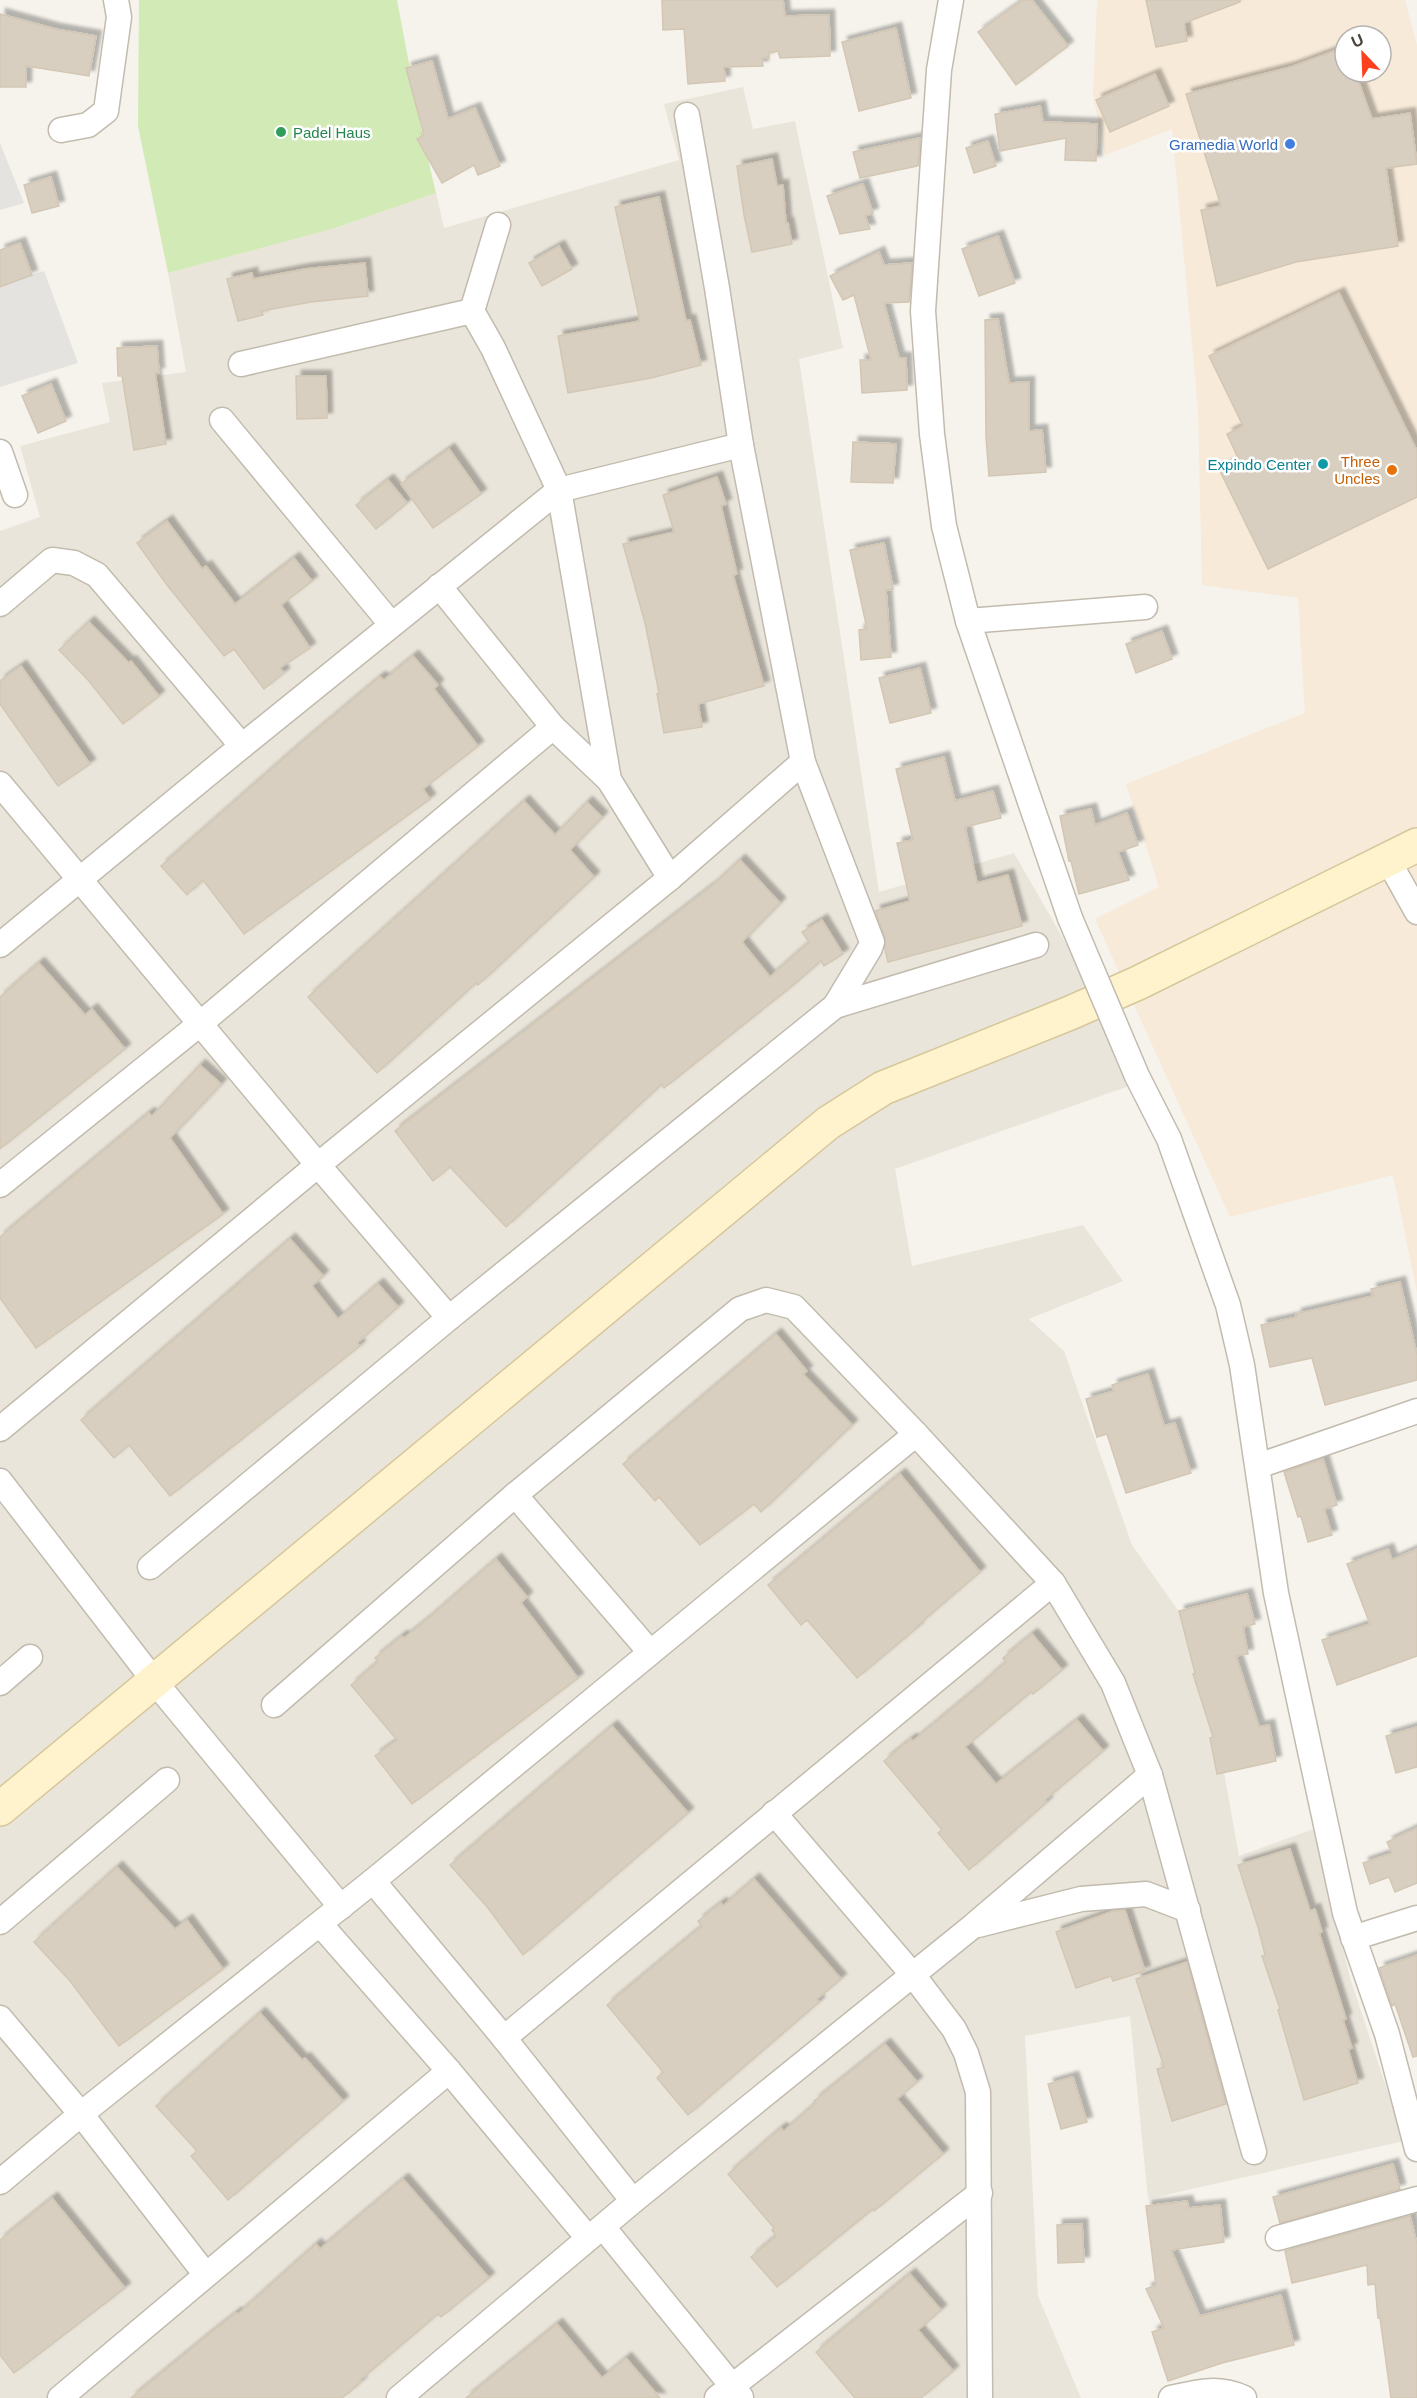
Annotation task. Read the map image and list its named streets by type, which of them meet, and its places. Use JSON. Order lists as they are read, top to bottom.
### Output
{
  "places": [
    "Padel Haus",
    "Gramedia World",
    "Expindo Center",
    "Three Uncles"
  ],
  "north": "top left"
}
